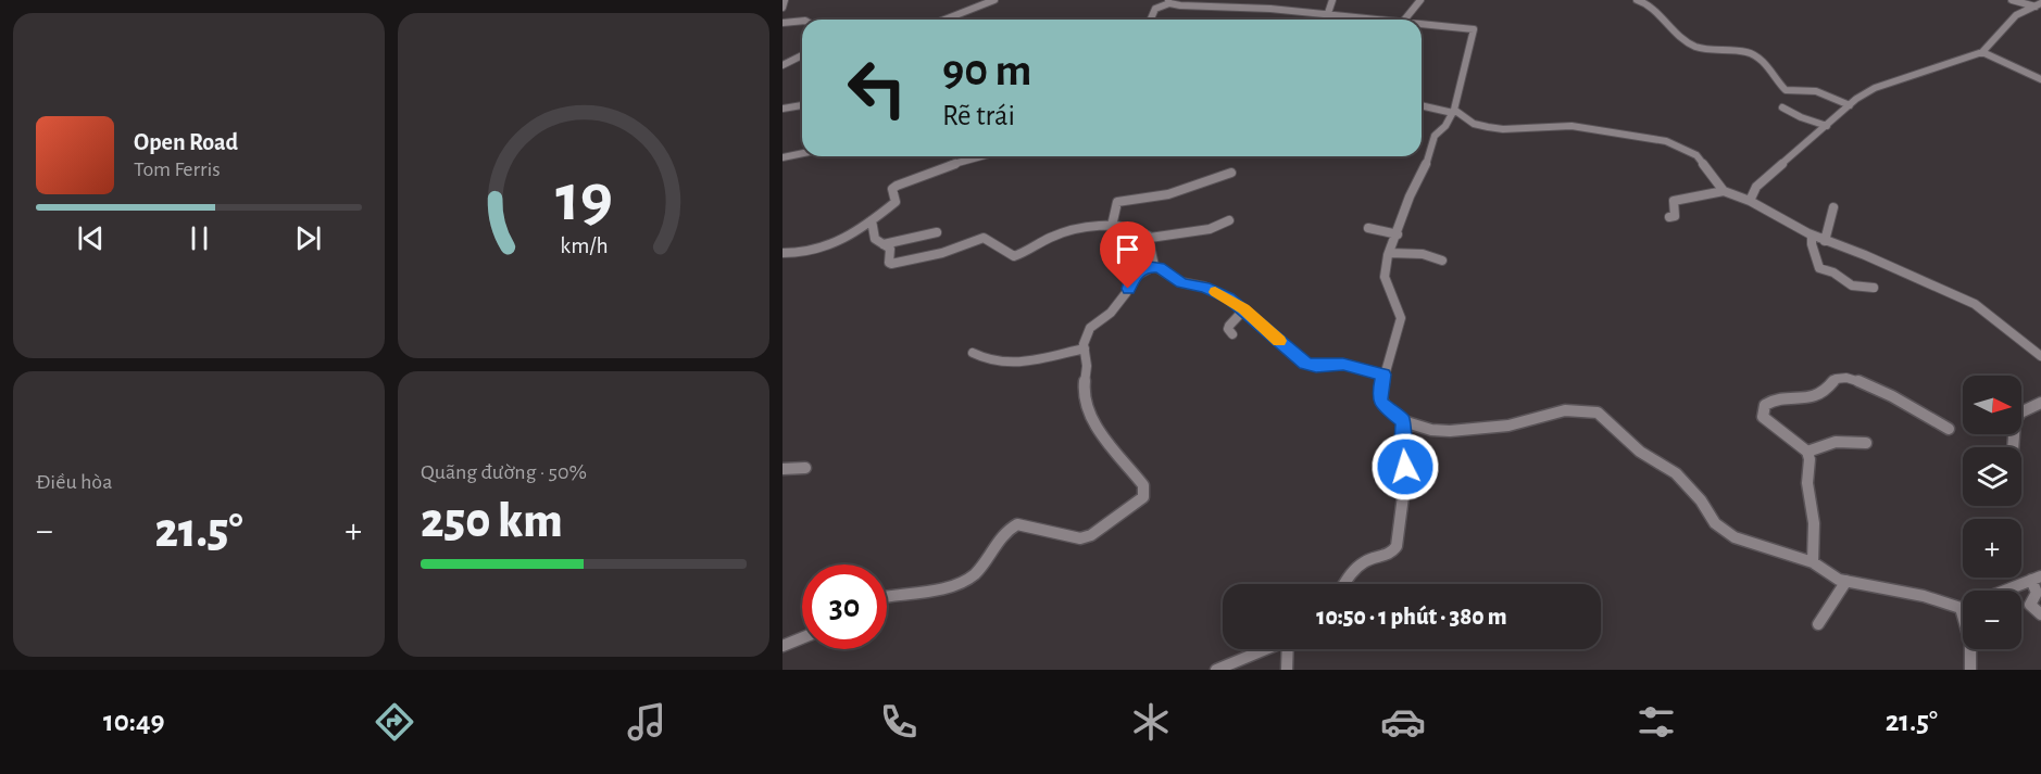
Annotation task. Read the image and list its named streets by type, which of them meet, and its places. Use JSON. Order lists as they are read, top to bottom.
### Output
{
  "north": "right",
  "page": {
    "turn": ["90 m", "Rẽ trái"],
    "song": ["Open Road", "Tom Ferris"],
    "tile": [
      "Điều hòa",
      ["Quãng đường · 50%", "250 km"]
    ],
    "map_buttons": ["+", "−"],
    "heat": ["−", "21.5°", "+"],
    "limit": "30",
    "trip": "10:50 · 1 phút · 380 m",
    "tabs": ["10:49", "21.5°"],
    "gauge": ["19", "km/h"]
  }
}
